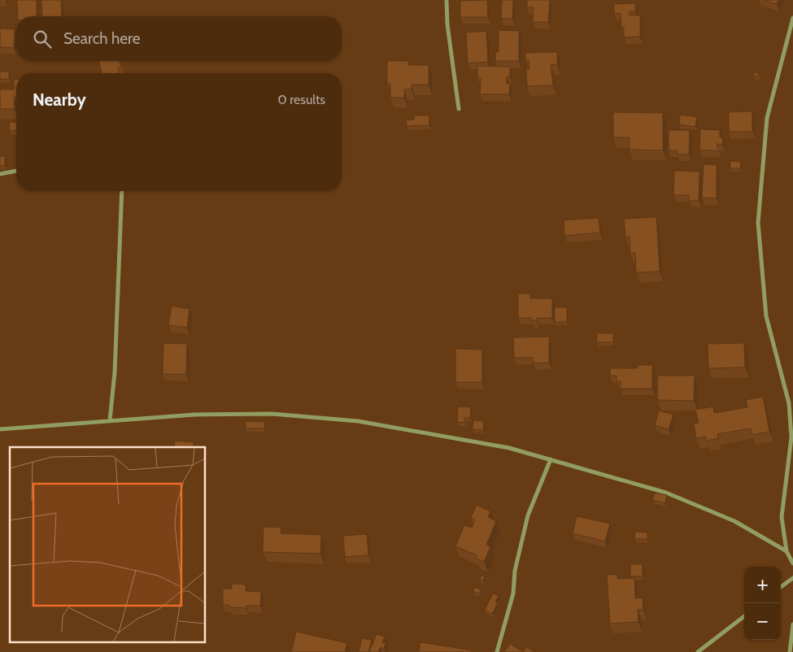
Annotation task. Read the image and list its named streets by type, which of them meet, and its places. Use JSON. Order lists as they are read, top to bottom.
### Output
{
  "page": {
    "search": "Search here",
    "heading": ["Nearby", "0 results"],
    "map_buttons": ["+", "−"]
  }
}
